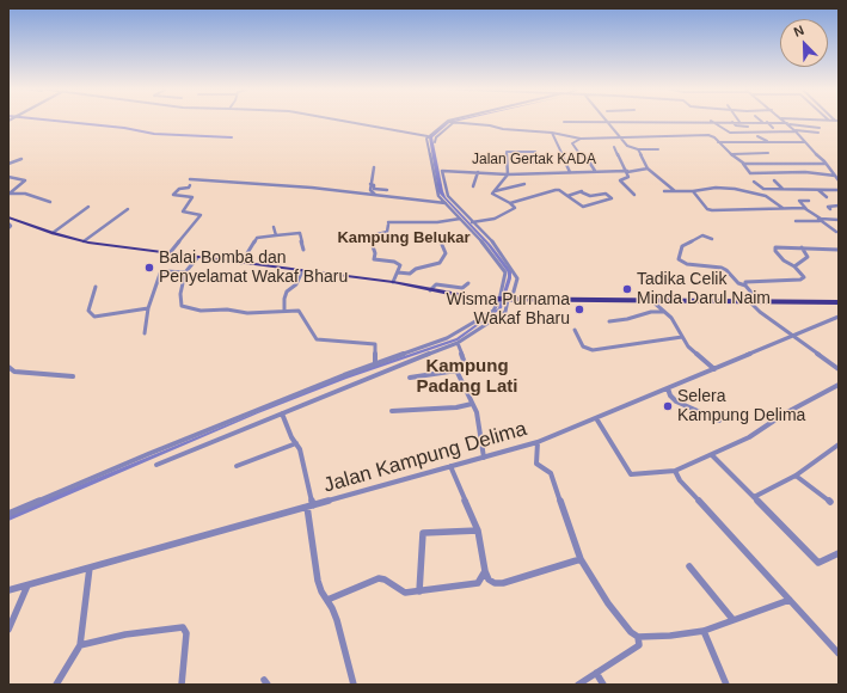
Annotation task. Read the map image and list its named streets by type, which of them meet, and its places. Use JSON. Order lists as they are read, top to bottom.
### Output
{
  "streets": {
    "street": ["Jalan Gertak KADA", "Jalan Kampung Delima"]
  },
  "districts": ["Kampung Belukar", "Kampung Padang Lati"],
  "places": [
    "Balai Bomba dan Penyelamat Wakaf Bharu",
    "Tadika Celik Minda Darul Naim",
    "Wisma Purnama Wakaf Bharu",
    "Selera Kampung Delima"
  ],
  "north": "top left"
}
